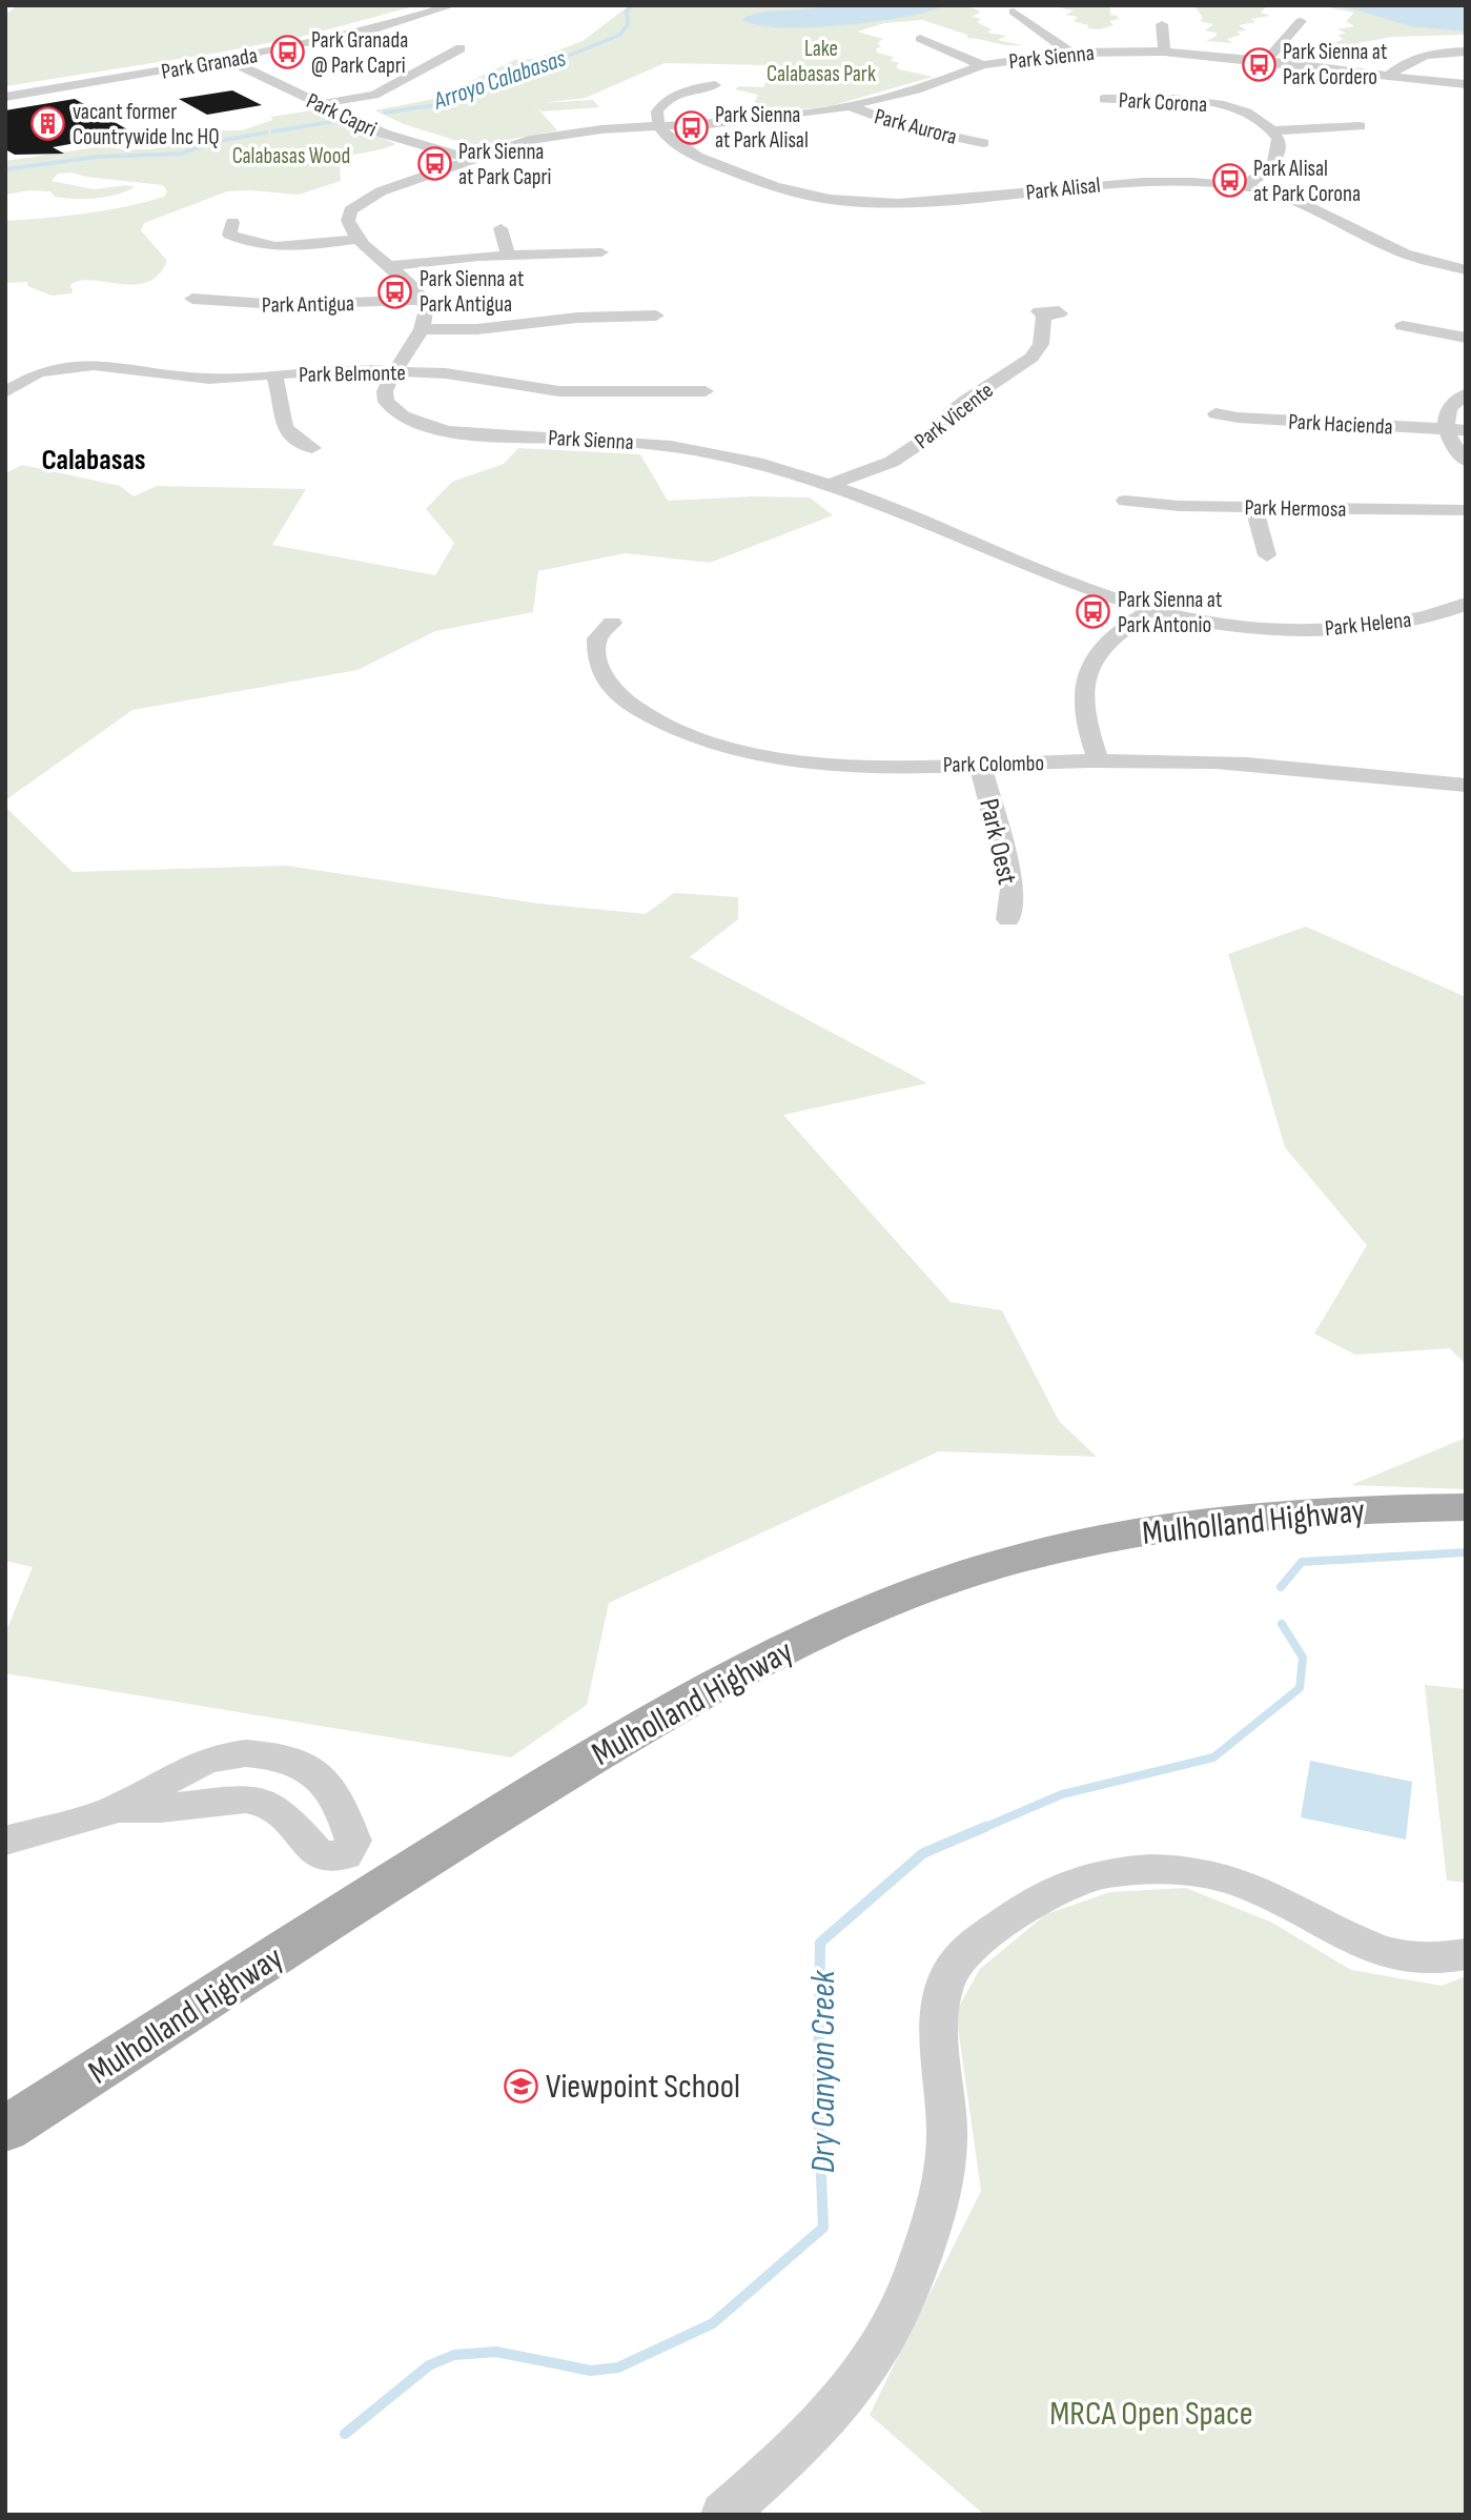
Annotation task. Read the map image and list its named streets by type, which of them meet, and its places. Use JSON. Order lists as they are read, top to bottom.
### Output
{
  "streets": {
    "main road": ["Mulholland Highway"],
    "street": [
      "Park Sienna",
      "Park Granada",
      "Park Corona",
      "Park Capri",
      "Park Aurora",
      "Park Alisal",
      "Park Antigua",
      "Park Belmonte",
      "Park Vicente",
      "Park Hacienda",
      "Park Hermosa",
      "Park Helena",
      "Park Colombo",
      "Park Oest"
    ]
  },
  "crossings": [
    ["Park Sienna", "Park Capri"],
    ["Park Sienna", "Park Aurora"],
    ["Park Sienna", "Park Alisal"],
    ["Park Sienna", "Park Antigua"],
    ["Park Sienna", "Park Belmonte"],
    ["Park Sienna", "Park Vicente"],
    ["Park Sienna", "Park Helena"],
    ["Park Granada", "Park Capri"],
    ["Park Colombo", "Park Oest"]
  ],
  "districts": ["Calabasas"],
  "water": ["Arroyo Calabasas", "Dry Canyon Creek"],
  "parks": ["Lake Calabasas Park", "Calabasas Wood", "MRCA Open Space"],
  "places": {
    "bus stop": [
      "Park Granada @ Park Capri",
      "Park Sienna at Park Cordero",
      "Park Sienna at Park Alisal",
      "Park Sienna at Park Capri",
      "Park Alisal at Park Corona",
      "Park Sienna at Park Antigua",
      "Park Sienna at Park Antonio"
    ],
    "building": ["vacant former Countrywide Inc HQ"],
    "school or university": ["Viewpoint School"]
  }
}
